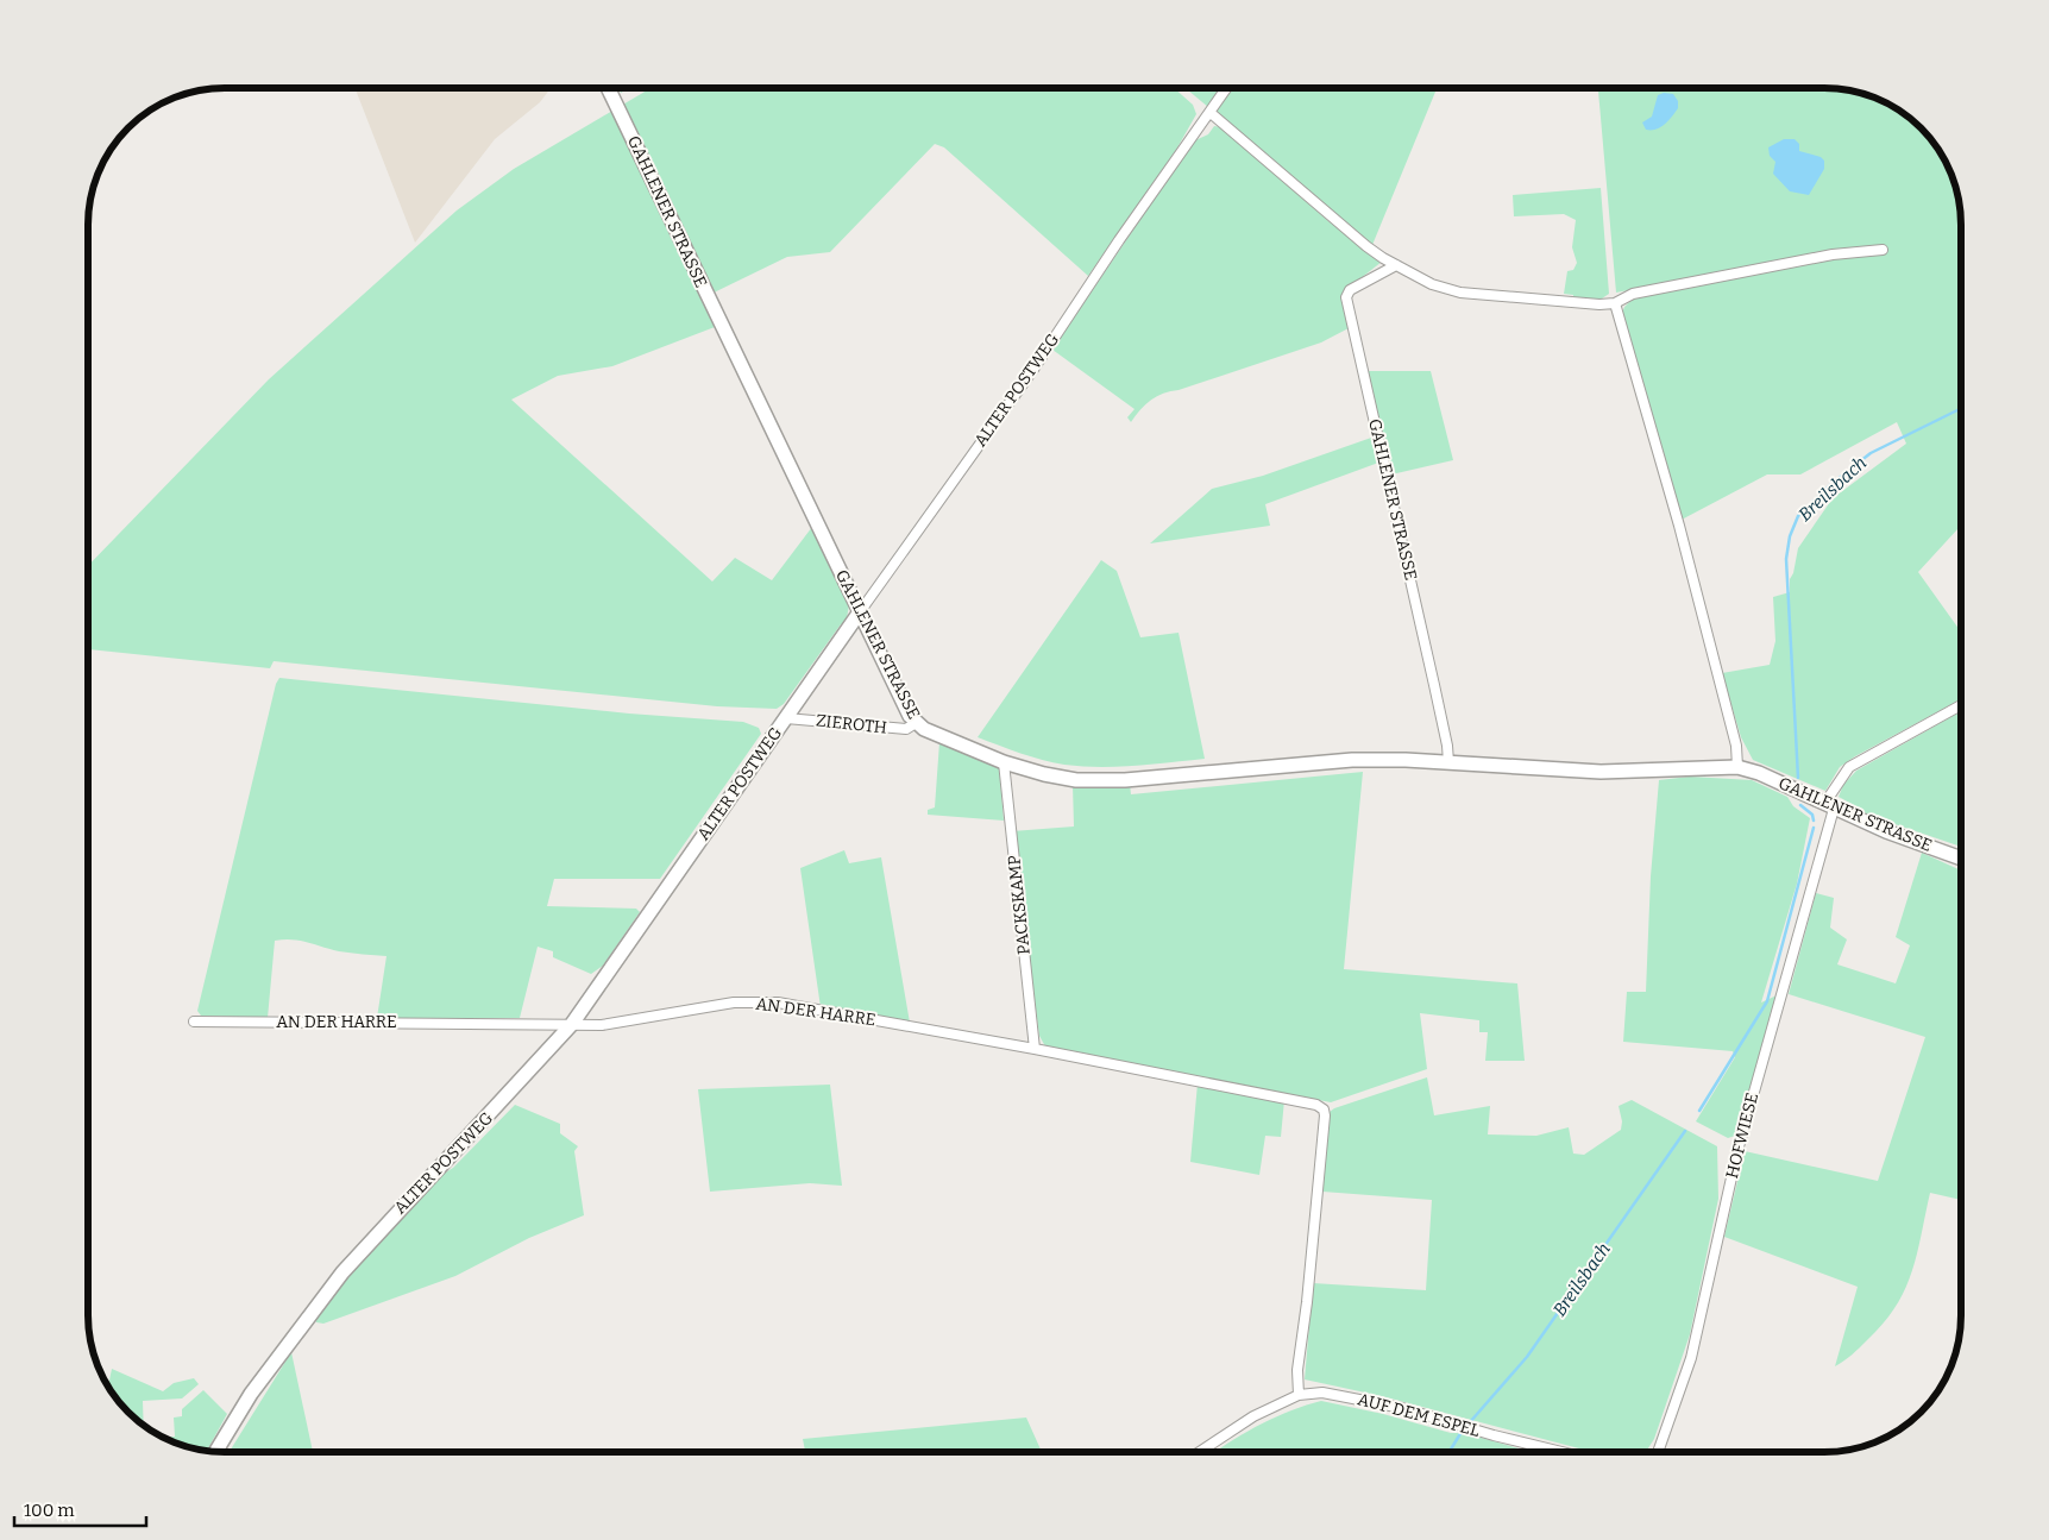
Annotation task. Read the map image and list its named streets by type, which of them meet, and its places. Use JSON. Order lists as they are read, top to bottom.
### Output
{
  "streets": {
    "main road": ["GAHLENER STRASSE", "ALTER POSTWEG"],
    "street": [
      "ZIEROTH",
      "PACKSKAMP",
      "AN DER HARRE",
      "HOFWIESE",
      "AUF DEM ESPEL"
    ]
  },
  "crossings": [
    ["GAHLENER STRASSE", "ALTER POSTWEG"],
    ["GAHLENER STRASSE", "ZIEROTH"],
    ["GAHLENER STRASSE", "PACKSKAMP"],
    ["GAHLENER STRASSE", "HOFWIESE"],
    ["ALTER POSTWEG", "ZIEROTH"],
    ["ALTER POSTWEG", "AN DER HARRE"],
    ["PACKSKAMP", "AN DER HARRE"],
    ["AN DER HARRE", "AUF DEM ESPEL"]
  ],
  "water": ["Breilsbach"],
  "scale_bar": "100 m"
}
